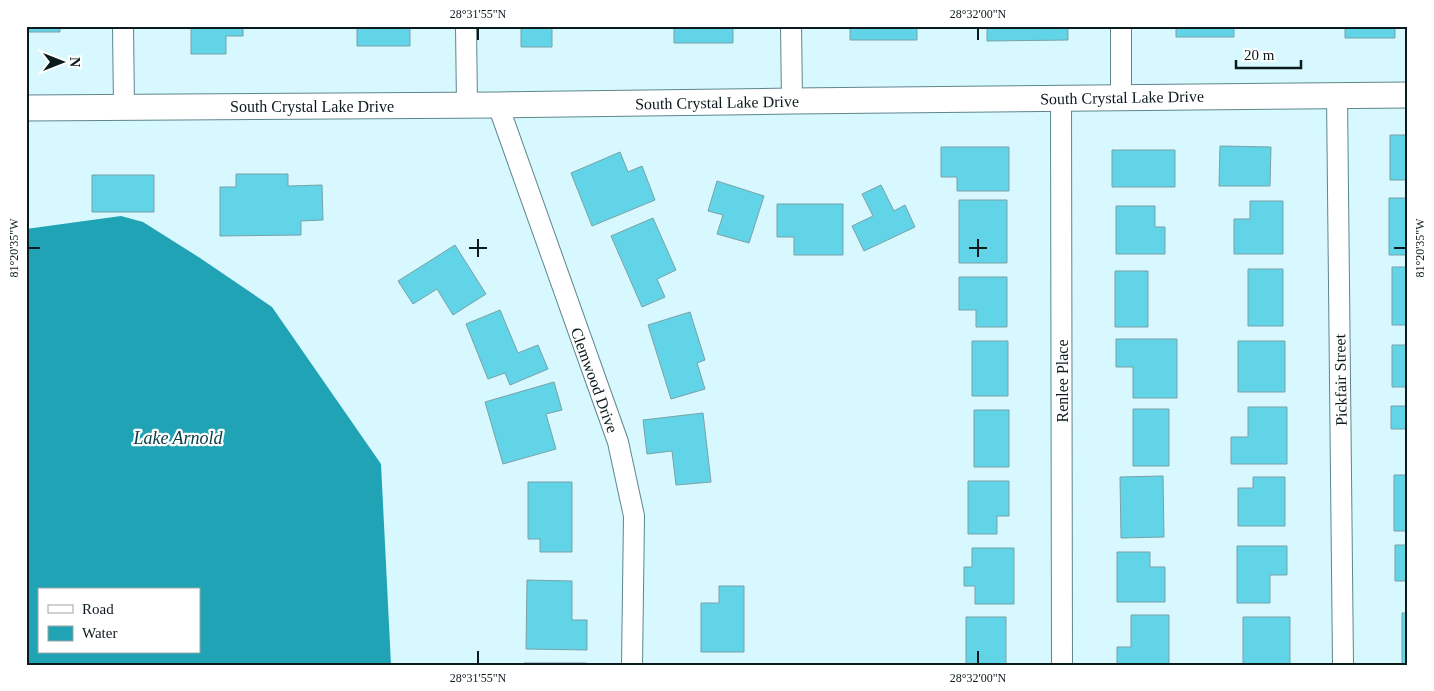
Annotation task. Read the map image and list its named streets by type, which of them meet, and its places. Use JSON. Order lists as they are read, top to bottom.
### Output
{
  "streets": {
    "street": [
      "South Crystal Lake Drive",
      "Clemwood Drive",
      "Pickfair Street",
      "Renlee Place"
    ]
  },
  "crossings": [
    ["South Crystal Lake Drive", "Clemwood Drive"],
    ["South Crystal Lake Drive", "Pickfair Street"],
    ["South Crystal Lake Drive", "Renlee Place"]
  ],
  "water": ["Lake Arnold"],
  "legend": ["Road", "Water"],
  "scale_bar": "20 m",
  "north": "right",
  "coordinates": ["28°31'55\"N", "28°32'00\"N", "81°20'35\"W"]
}
